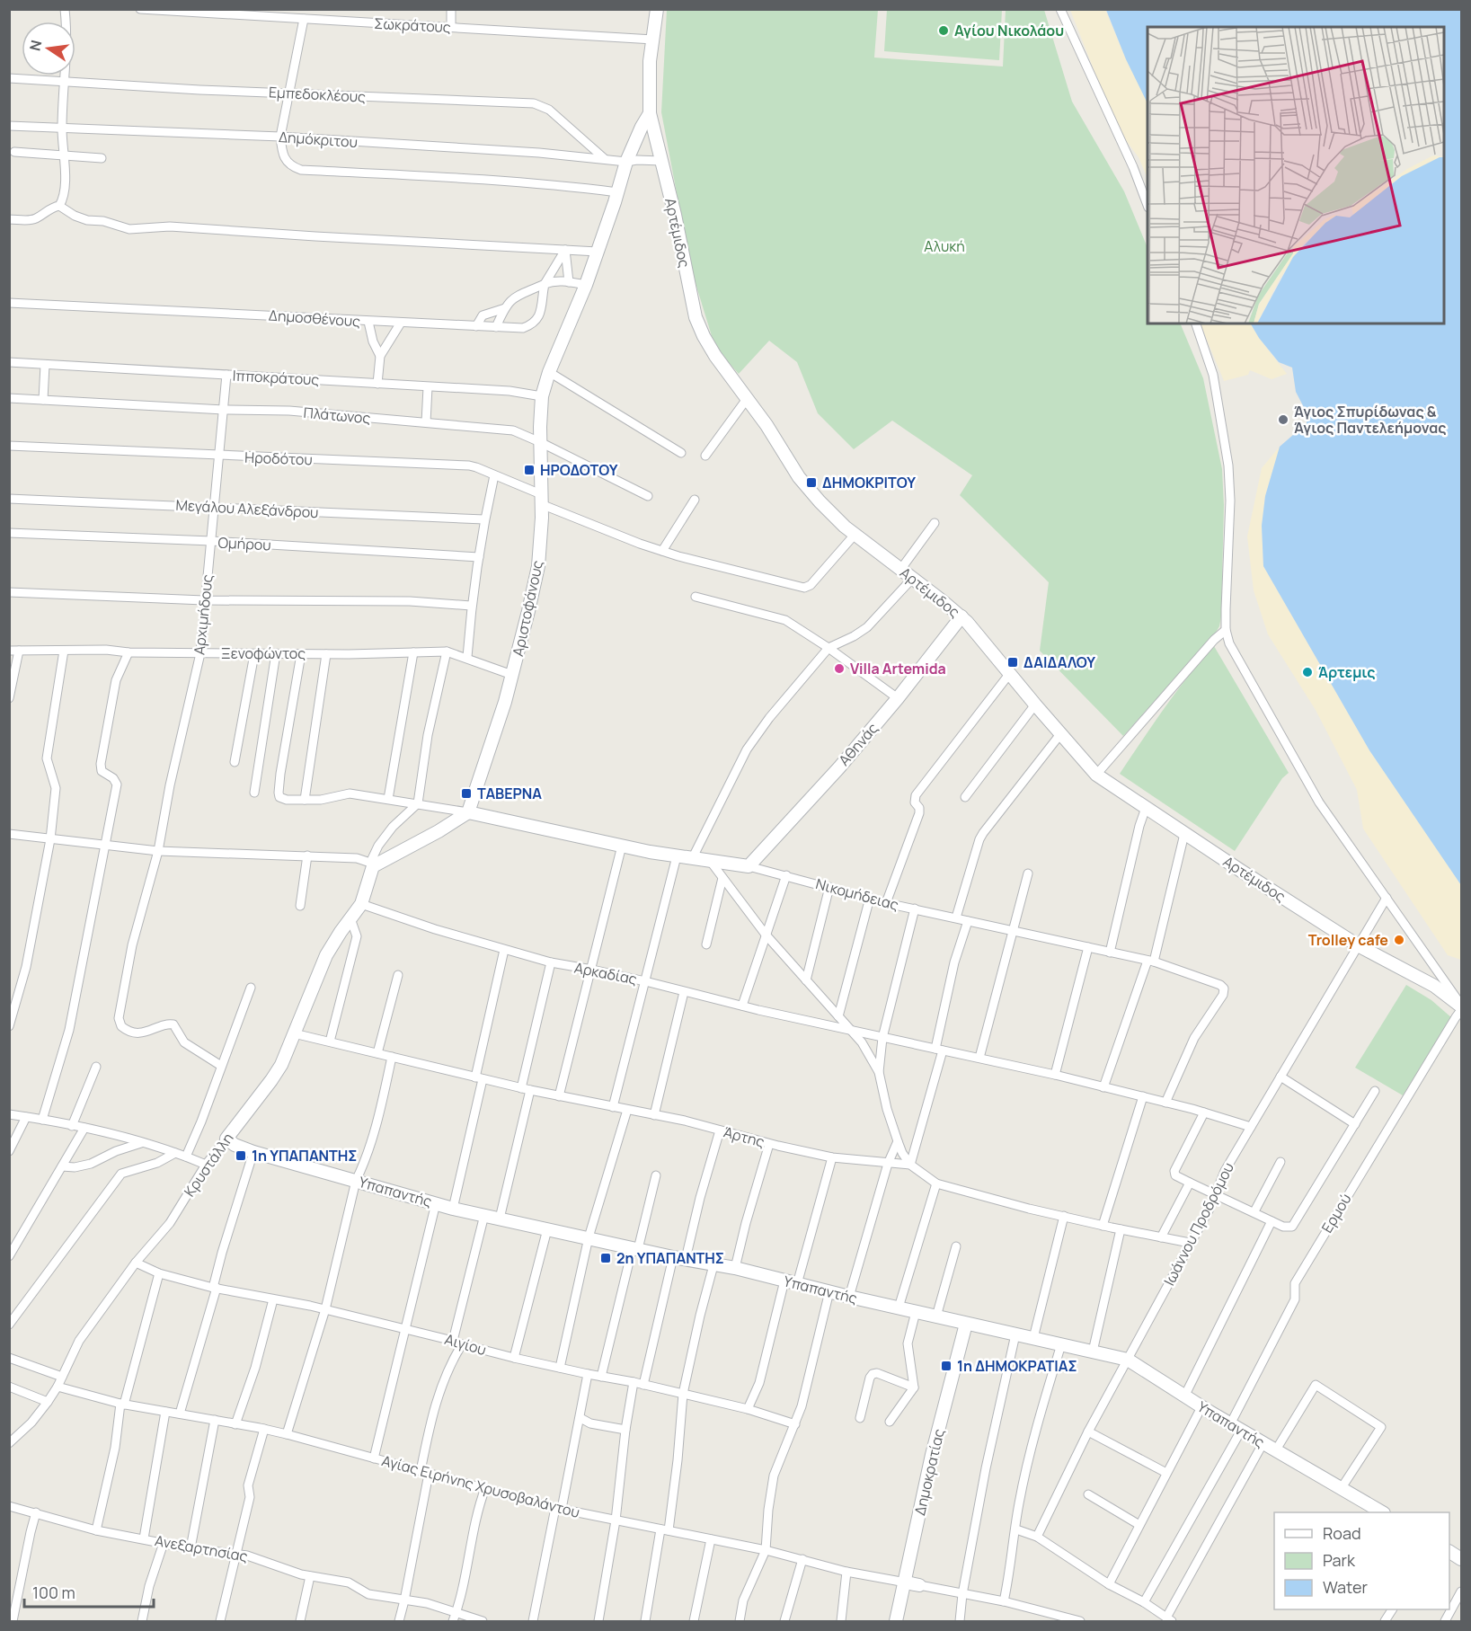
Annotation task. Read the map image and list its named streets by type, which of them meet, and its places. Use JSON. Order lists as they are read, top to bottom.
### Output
{
  "streets": {
    "street": [
      "Σωκράτους",
      "Εμπεδοκλέους",
      "Δημόκριτου",
      "Αρτέμιδος",
      "Δημοσθένους",
      "Ιπποκράτους",
      "Πλάτωνος",
      "Ηροδότου",
      "Μεγάλου Αλεξάνδρου",
      "Ομήρου",
      "Αριστοφάνους",
      "Αρχιμήδους",
      "Ξενοφώντος",
      "Αθηνάς",
      "Νικομήδειας",
      "Αρκαδίας",
      "Άρτης",
      "Κρυστάλλη",
      "Υπαπαντής",
      "Ερμού",
      "Ιωάννου Προδρόμου",
      "Αιγίου",
      "Δημοκρατίας",
      "Αγίας Ειρήνης Χρυσοβαλάντου",
      "Ανεξαρτησίας"
    ]
  },
  "crossings": [
    ["Σωκράτους", "Αρτέμιδος"],
    ["Εμπεδοκλέους", "Δημόκριτου"],
    ["Δημόκριτου", "Αρτέμιδος"],
    ["Δημόκριτου", "Αριστοφάνους"],
    ["Αρτέμιδος", "Ηροδότου"],
    ["Αρτέμιδος", "Αριστοφάνους"],
    ["Αρτέμιδος", "Αθηνάς"],
    ["Αρτέμιδος", "Ερμού"],
    ["Αρτέμιδος", "Ιωάννου Προδρόμου"],
    ["Ιπποκράτους", "Αριστοφάνους"],
    ["Ιπποκράτους", "Αρχιμήδους"],
    ["Πλάτωνος", "Αριστοφάνους"],
    ["Πλάτωνος", "Αρχιμήδους"],
    ["Ηροδότου", "Αριστοφάνους"],
    ["Ηροδότου", "Αρχιμήδους"],
    ["Μεγάλου Αλεξάνδρου", "Αρχιμήδους"],
    ["Ομήρου", "Αρχιμήδους"],
    ["Αριστοφάνους", "Ξενοφώντος"],
    ["Αριστοφάνους", "Νικομήδειας"],
    ["Αρχιμήδους", "Ξενοφώντος"],
    ["Αθηνάς", "Νικομήδειας"],
    ["Αρκαδίας", "Κρυστάλλη"],
    ["Άρτης", "Κρυστάλλη"],
    ["Κρυστάλλη", "Υπαπαντής"],
    ["Κρυστάλλη", "Αιγίου"],
    ["Κρυστάλλη", "Αγίας Ειρήνης Χρυσοβαλάντου"],
    ["Υπαπαντής", "Ερμού"],
    ["Υπαπαντής", "Ιωάννου Προδρόμου"],
    ["Υπαπαντής", "Δημοκρατίας"],
    ["Δημοκρατίας", "Αγίας Ειρήνης Χρυσοβαλάντου"]
  ],
  "parks": ["Αλυκή"],
  "places": {
    "other": [
      "Αγίου Νικολάου",
      "Άγιος Σπυρίδωνας & Άγιος Παντελεήμονας",
      "Villa Artemida",
      "Άρτεμις",
      "Trolley cafe"
    ],
    "transit": [
      "ΗΡΟΔΟΤΟΥ",
      "ΔΗΜΟΚΡΙΤΟΥ",
      "ΔΑΙΔΑΛΟΥ",
      "ΤΑΒΕΡΝΑ",
      "1η ΥΠΑΠΑΝΤΗΣ",
      "2η ΥΠΑΠΑΝΤΗΣ",
      "1η ΔΗΜΟΚΡΑΤΙΑΣ"
    ]
  },
  "legend": ["Road", "Park", "Water"],
  "scale_bar": "100 m",
  "north": "left"
}
